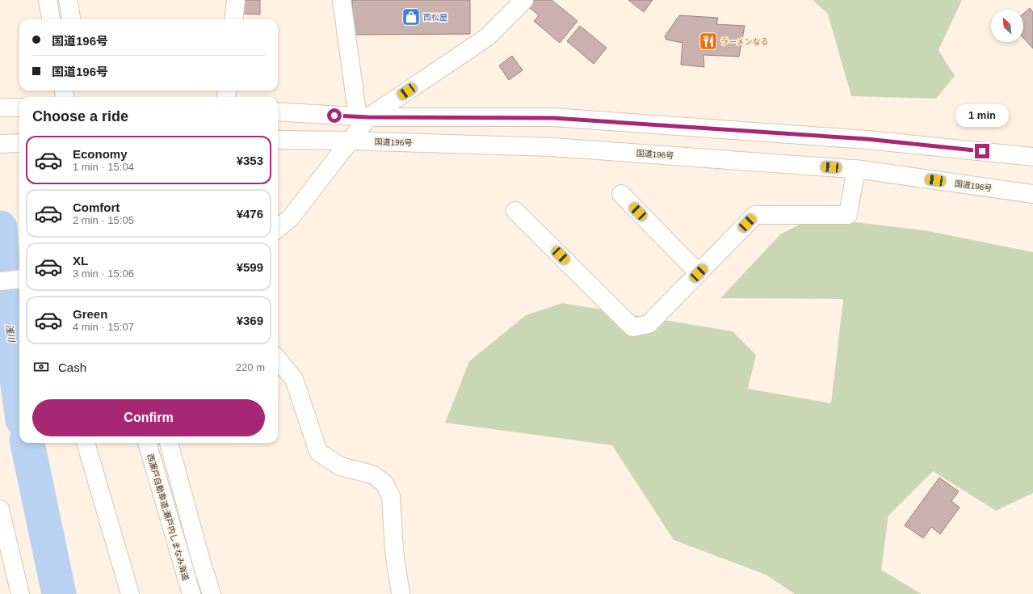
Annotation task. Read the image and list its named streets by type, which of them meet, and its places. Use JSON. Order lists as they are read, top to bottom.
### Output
{
  "streets": {
    "main road": ["国道196号", "西瀬戸自動車道;瀬戸内しまなみ海道"]
  },
  "water": ["浅川"],
  "places": {
    "shop": ["西松屋"],
    "restaurant": ["ラーメンなる"]
  },
  "north": "top left",
  "page": {
    "banner": ["国道196号", "国道196号"],
    "heading": "Choose a ride",
    "bubble": "1 min",
    "list": [
      {
        "name": "Economy",
        "note": "1 min · 15:04",
        "value": "¥353"
      },
      {
        "name": "Comfort",
        "note": "2 min · 15:05",
        "value": "¥476"
      },
      {
        "name": "XL",
        "note": "3 min · 15:06",
        "value": "¥599"
      },
      {
        "name": "Green",
        "note": "4 min · 15:07",
        "value": "¥369"
      }
    ],
    "pay": ["Cash", "220 m"],
    "buttons": "Confirm"
  }
}
